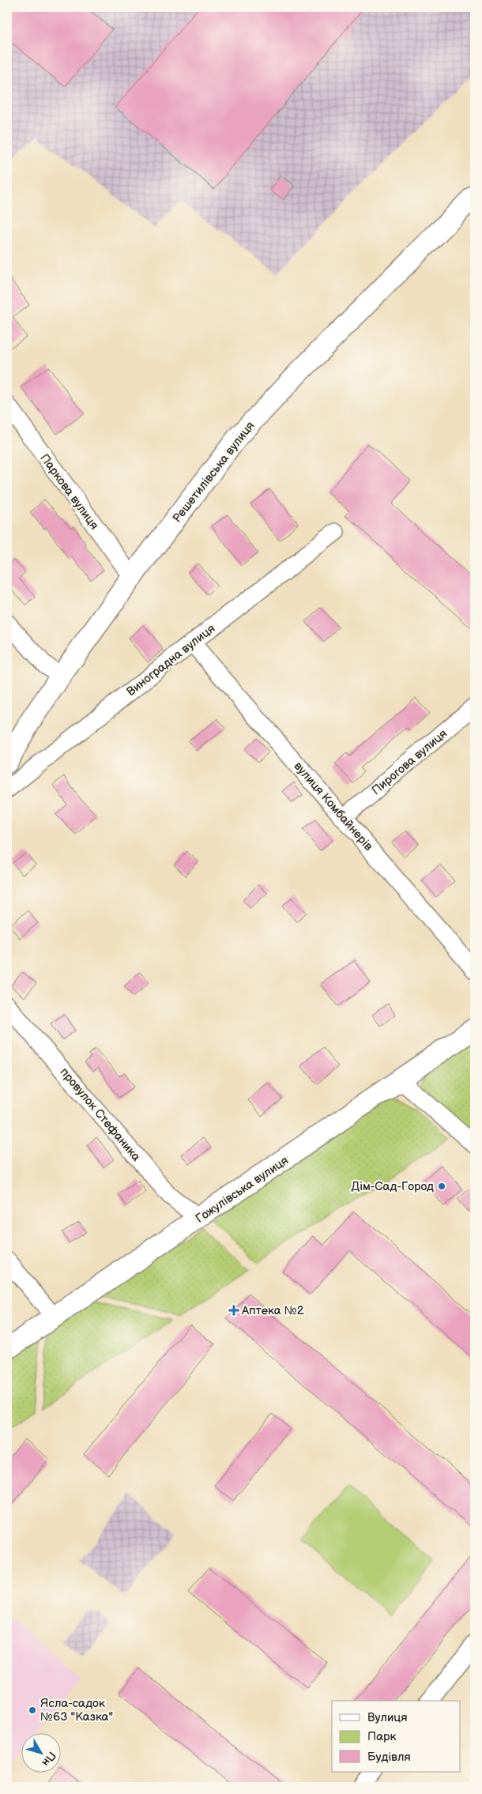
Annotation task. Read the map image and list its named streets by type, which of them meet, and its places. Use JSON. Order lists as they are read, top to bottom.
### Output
{
  "streets": {
    "street": [
      "Решетилівська вулиця",
      "Паркова вулиця",
      "Виноградна вулиця",
      "Пирогова вулиця",
      "вулиця Комбайнерів",
      "провулок Стефаника",
      "Гожулівська вулиця"
    ]
  },
  "crossings": [
    ["Решетилівська вулиця", "Паркова вулиця"],
    ["Виноградна вулиця", "вулиця Комбайнерів"],
    ["Пирогова вулиця", "вулиця Комбайнерів"],
    ["провулок Стефаника", "Гожулівська вулиця"]
  ],
  "places": {
    "other": ["Дім-Сад-Город", "Ясла-садок №63 \"Казка\""],
    "health": ["Аптека №2"]
  },
  "legend": ["Вулиця", "Парк", "Будівля"],
  "north": "bottom right"
}
